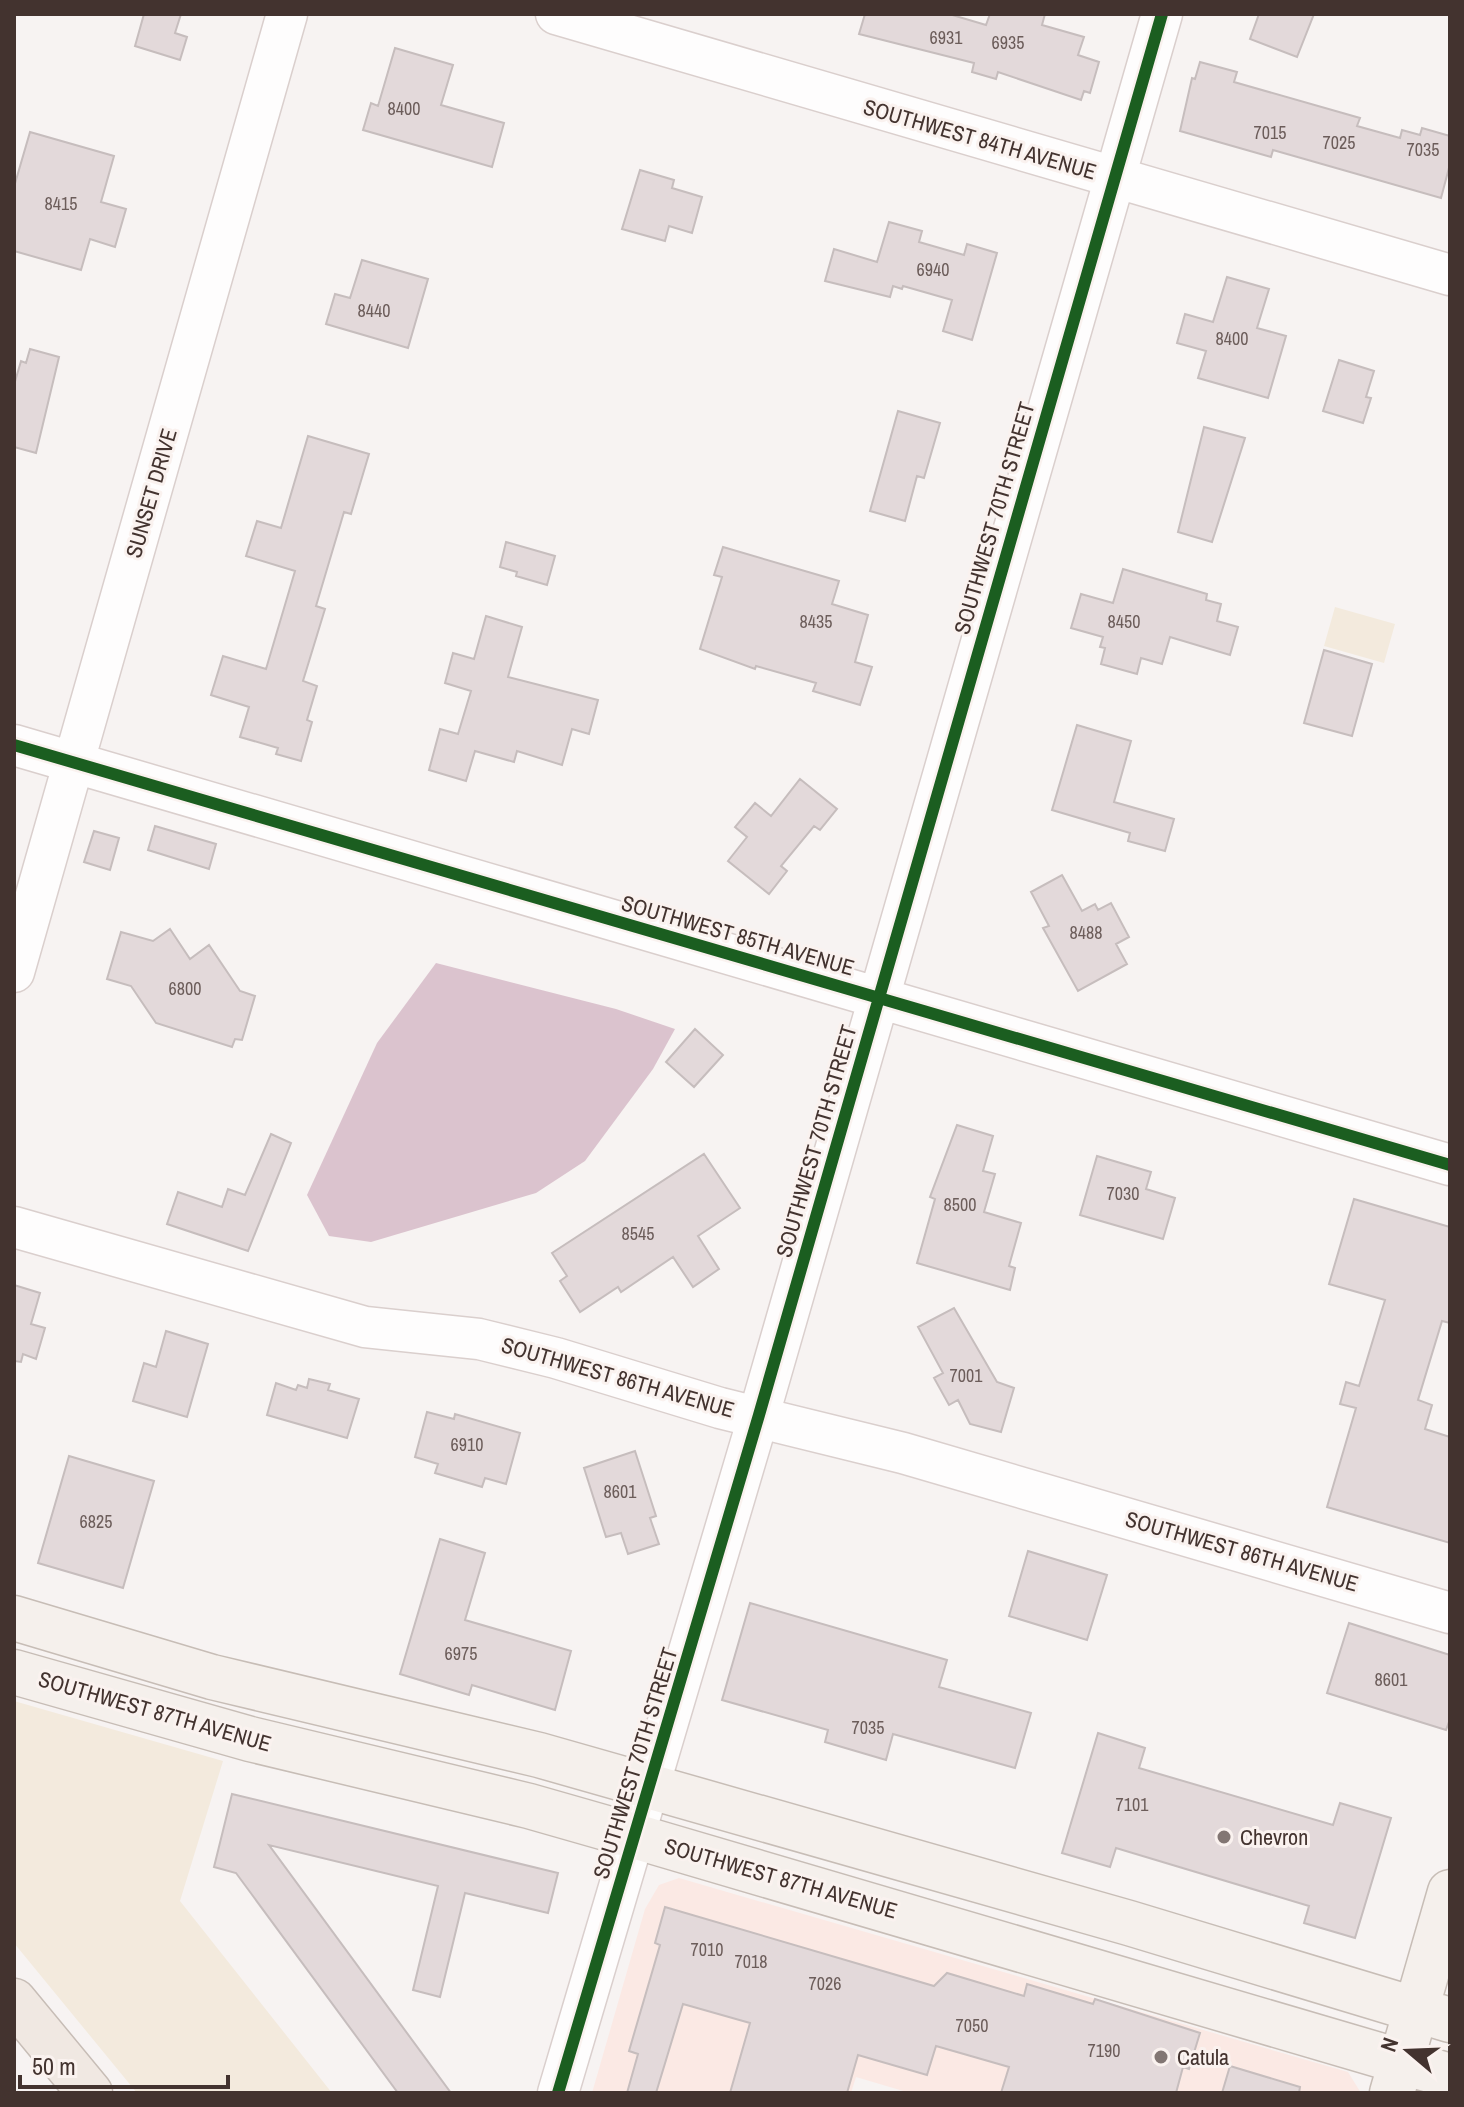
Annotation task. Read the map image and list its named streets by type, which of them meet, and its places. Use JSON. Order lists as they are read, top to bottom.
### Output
{
  "streets": {
    "main road": ["SOUTHWEST 87TH AVENUE"],
    "street": [
      "SOUTHWEST 84TH AVENUE",
      "SUNSET DRIVE",
      "SOUTHWEST 70TH STREET",
      "SOUTHWEST 85TH AVENUE",
      "SOUTHWEST 86TH AVENUE"
    ]
  },
  "crossings": [
    ["SOUTHWEST 84TH AVENUE", "SOUTHWEST 70TH STREET"],
    ["SUNSET DRIVE", "SOUTHWEST 85TH AVENUE"],
    ["SOUTHWEST 70TH STREET", "SOUTHWEST 85TH AVENUE"],
    ["SOUTHWEST 70TH STREET", "SOUTHWEST 86TH AVENUE"],
    ["SOUTHWEST 70TH STREET", "SOUTHWEST 87TH AVENUE"]
  ],
  "places": ["Chevron", "Catula"],
  "house_numbers": [
    "6931",
    "6935",
    "8400",
    "7015",
    "7025",
    "7035",
    "8415",
    "6940",
    "8440",
    "8400",
    "8435",
    "8450",
    "8488",
    "6800",
    "7030",
    "8500",
    "8545",
    "7001",
    "6910",
    "8601",
    "6825",
    "6975",
    "8601",
    "7035",
    "7101",
    "7010",
    "7018",
    "7026",
    "7050",
    "7190"
  ],
  "scale_bar": "50 m",
  "north": "left"
}
